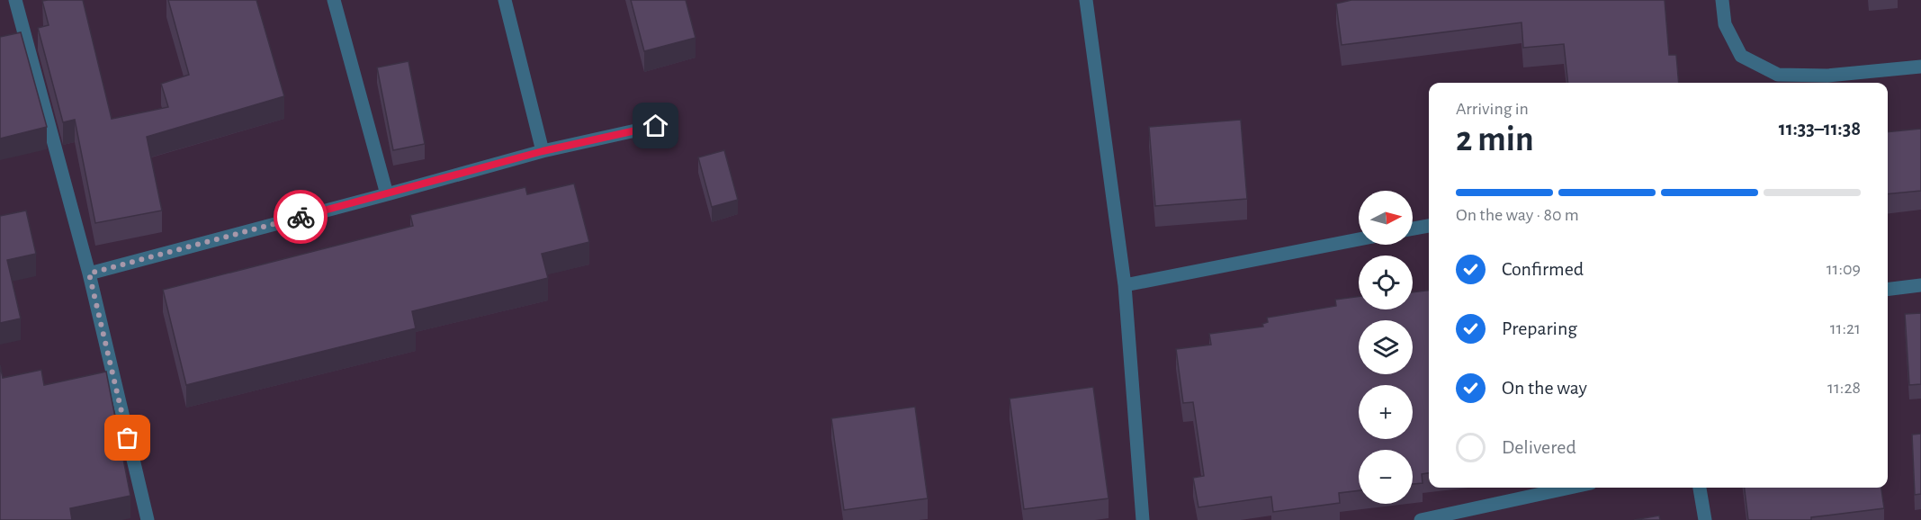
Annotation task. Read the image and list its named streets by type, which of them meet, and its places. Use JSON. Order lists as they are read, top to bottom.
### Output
{
  "north": "right",
  "page": {
    "heading": ["2 min", "Arriving in", "11:33–11:38"],
    "bar": "On the way · 80 m",
    "map_buttons": ["+", "−"],
    "list": [
      ["Confirmed", "11:09"],
      ["Preparing", "11:21"],
      ["On the way", "11:28"],
      "Delivered"
    ]
  }
}
